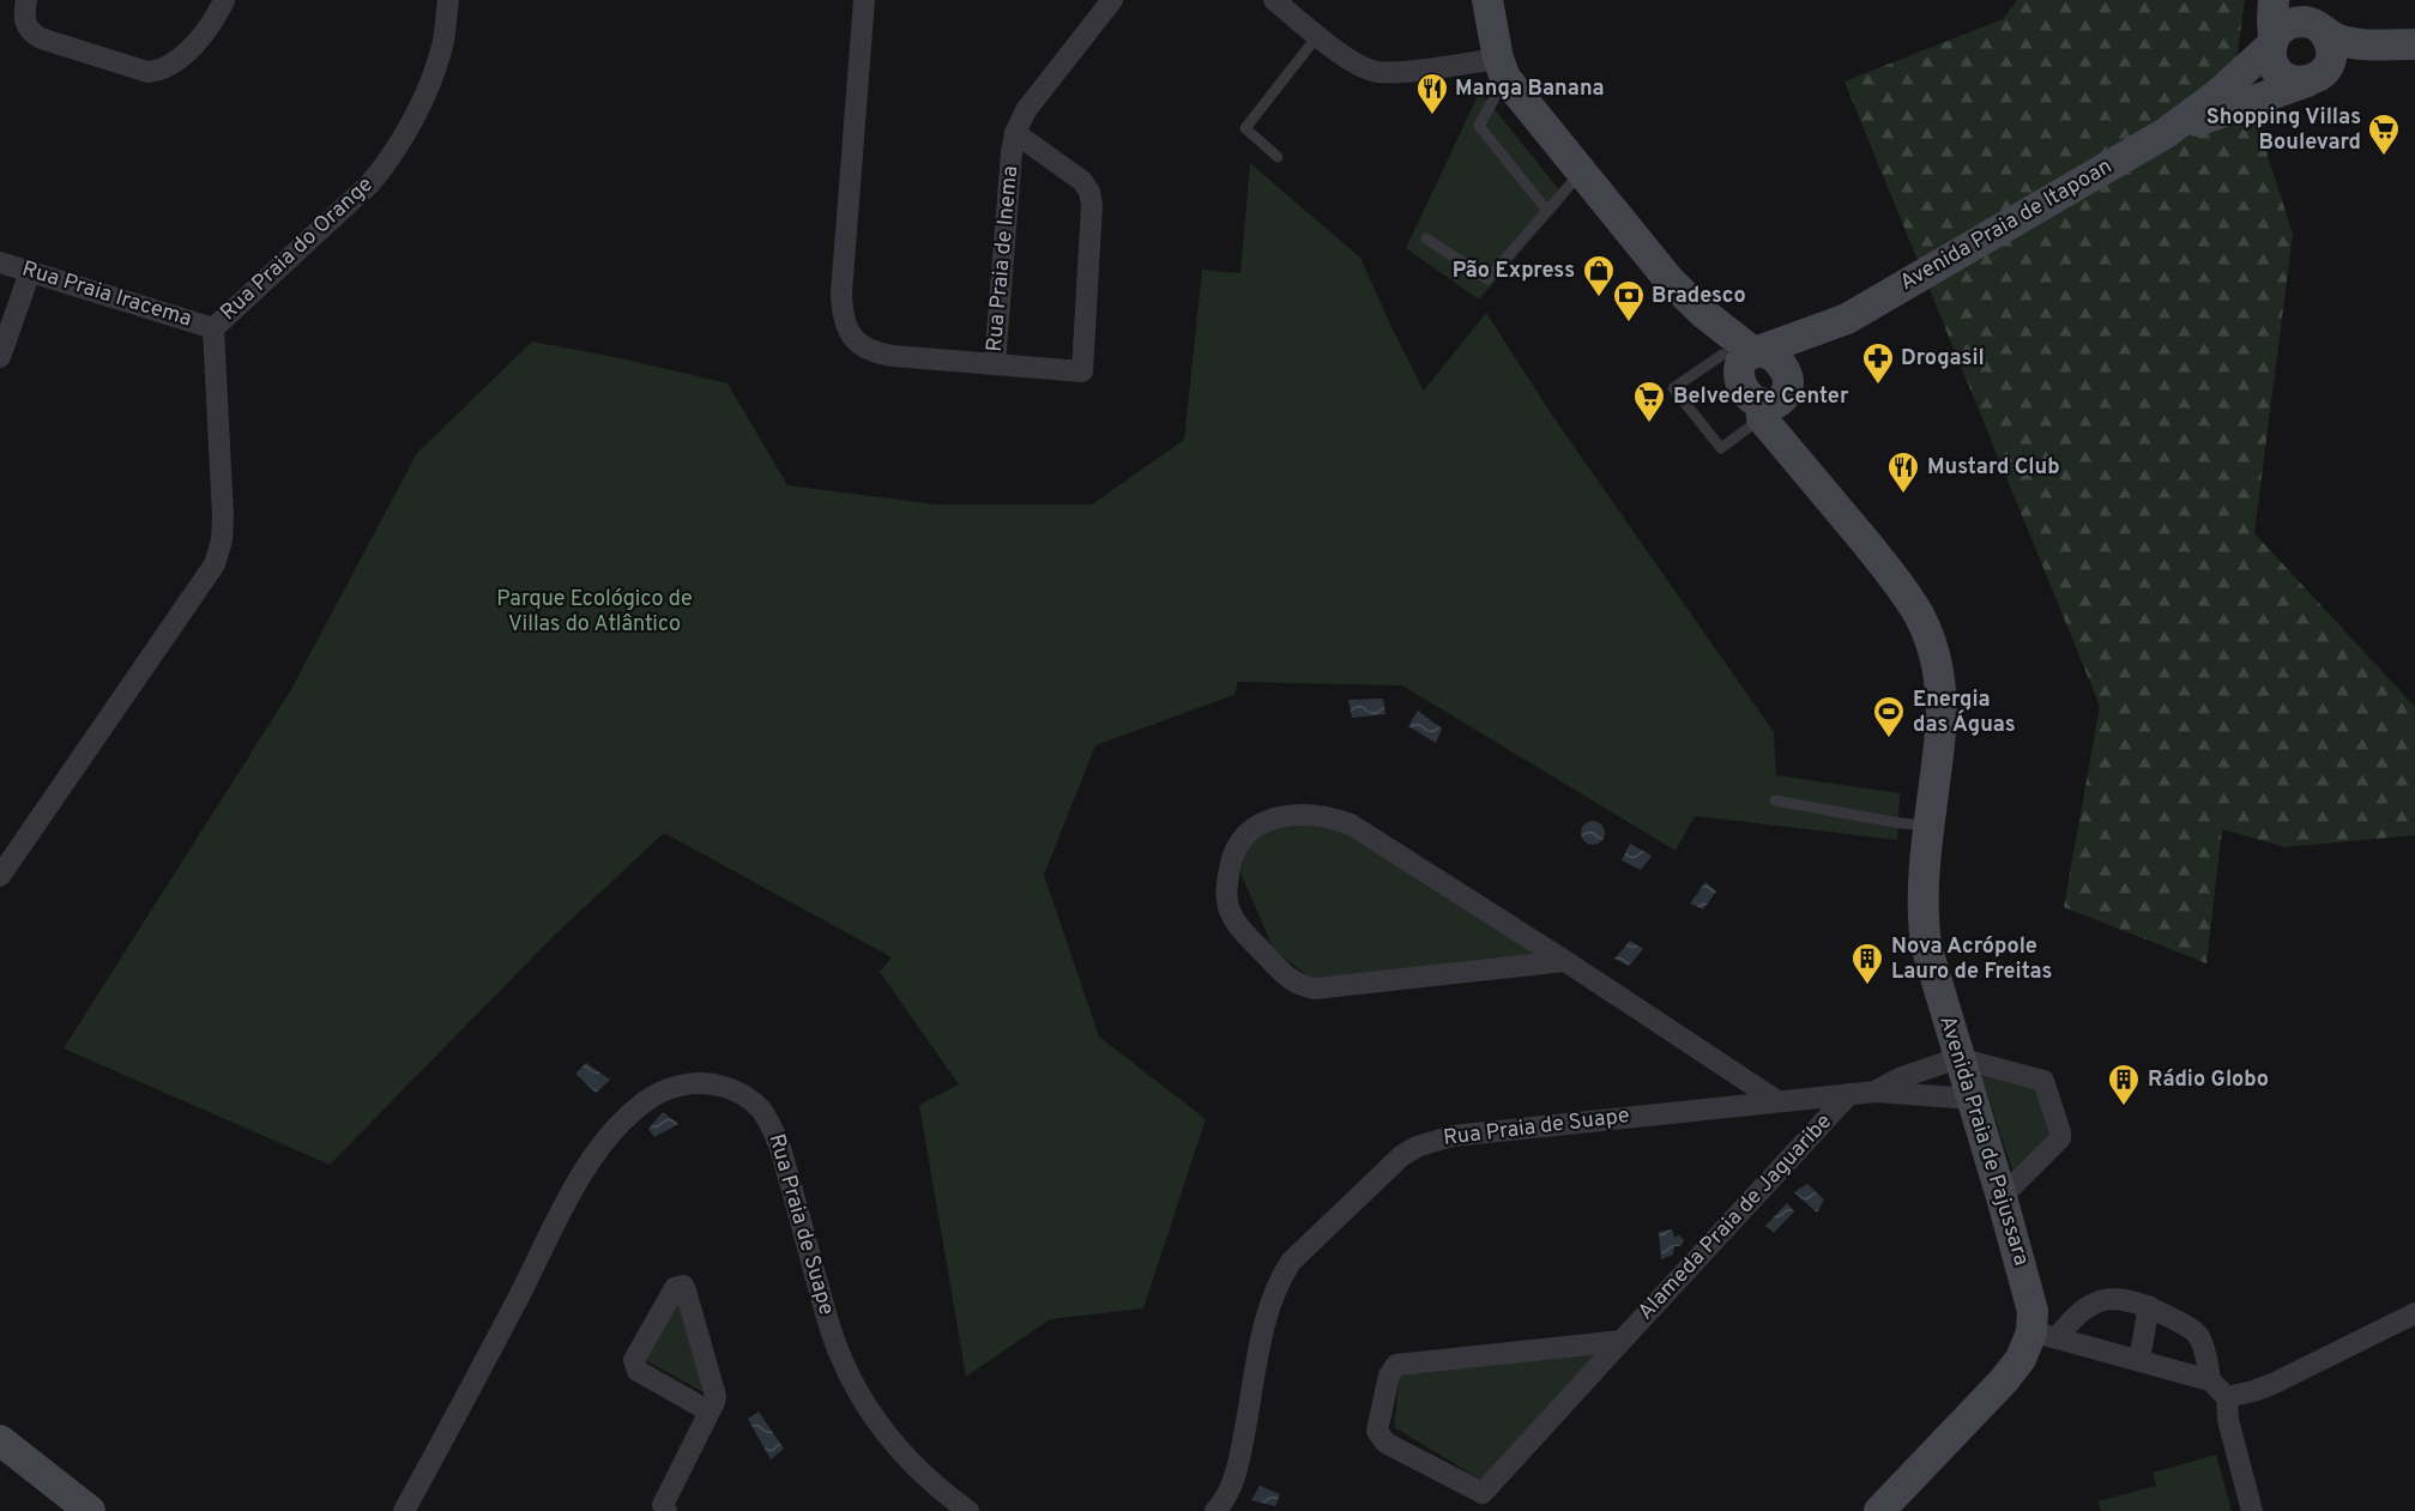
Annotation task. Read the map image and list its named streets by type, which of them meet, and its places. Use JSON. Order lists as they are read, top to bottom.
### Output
{
  "streets": {
    "street": [
      "Avenida Praia de Itapoan",
      "Rua Praia do Orange",
      "Rua Praia de Inema",
      "Rua Praia Iracema",
      "Rua Praia de Suape",
      "Avenida Praia de Pajussara",
      "Alameda Praia de Jaguaribe"
    ]
  },
  "crossings": [
    ["Avenida Praia de Itapoan", "Avenida Praia de Pajussara"],
    ["Rua Praia do Orange", "Rua Praia Iracema"],
    ["Rua Praia de Suape", "Avenida Praia de Pajussara"],
    ["Rua Praia de Suape", "Alameda Praia de Jaguaribe"]
  ],
  "parks": ["Parque Ecológico de Villas do Atlântico"],
  "places": {
    "restaurant": ["Manga Banana", "Mustard Club"],
    "supermarket": ["Shopping Villas Boulevard", "Belvedere Center"],
    "shop": ["Pão Express"],
    "bank": ["Bradesco"],
    "pharmacy": ["Drogasil"],
    "sports": ["Energia das Águas"],
    "building": ["Nova Acrópole Lauro de Freitas", "Rádio Globo"]
  }
}
